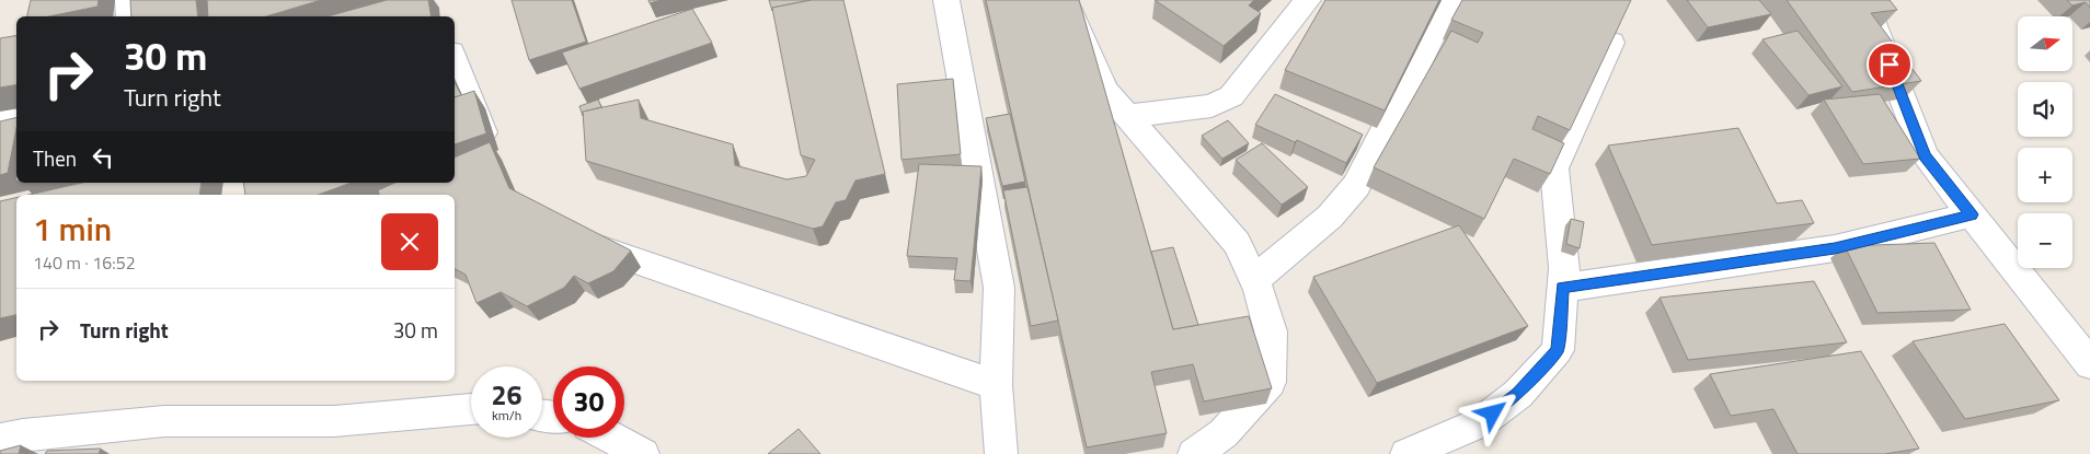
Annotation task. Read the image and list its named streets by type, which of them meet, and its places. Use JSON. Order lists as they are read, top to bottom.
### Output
{
  "north": "right",
  "page": {
    "map_buttons": ["+", "−"],
    "turn": ["30 m", "Turn right"],
    "then": "Then",
    "heading": ["1 min", "140 m · 16:52"],
    "list": [
      {
        "name": "Turn right",
        "value": "30 m"
      }
    ],
    "speed": "26 km/h",
    "limit": "30"
  }
}
